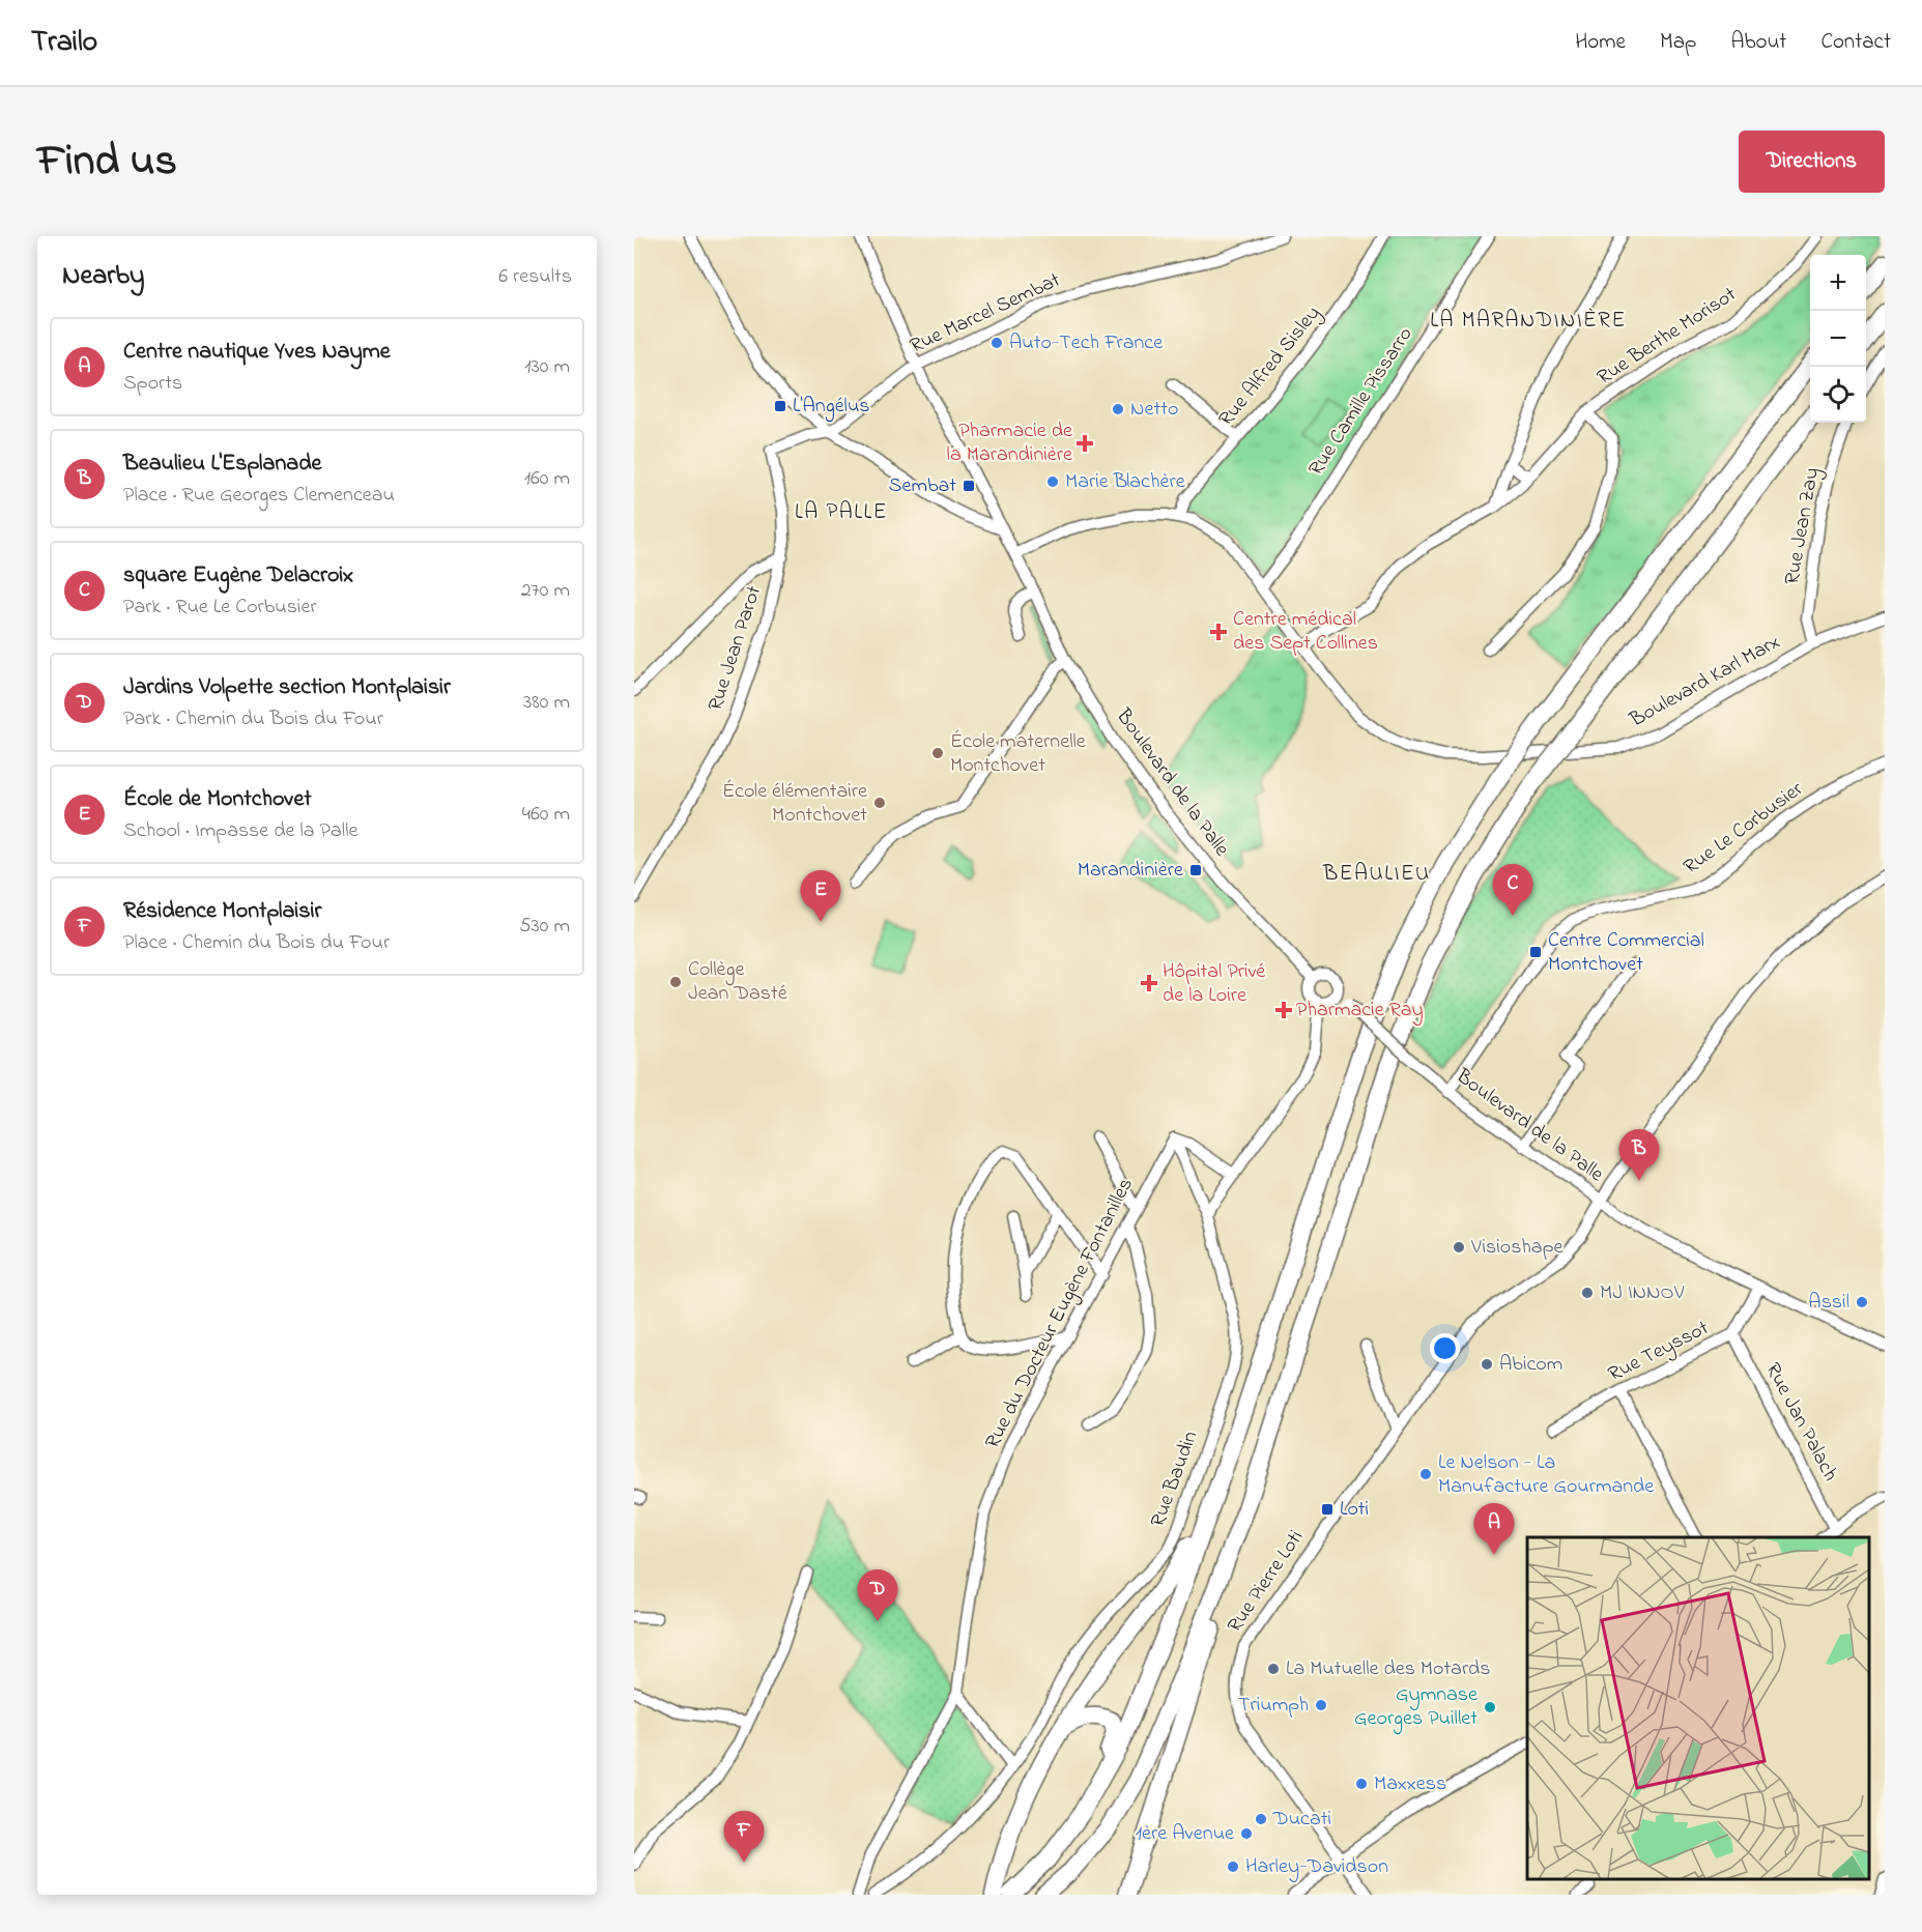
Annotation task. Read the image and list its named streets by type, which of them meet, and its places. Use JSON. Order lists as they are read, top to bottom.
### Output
{
  "streets": {
    "street": [
      "Rue Marcel Sembat",
      "Rue Berthe Morisot",
      "Rue Alfred Sisley",
      "Rue Camille Pissarro",
      "Rue Jean Zay",
      "Rue Jean Parot",
      "Boulevard Karl Marx",
      "Boulevard de la Palle",
      "Rue Le Corbusier",
      "Rue du Docteur Eugène Fontanilles",
      "Rue Teyssot",
      "Rue Jan Palach",
      "Rue Baudin",
      "Rue Pierre Loti"
    ]
  },
  "crossings": [
    ["Rue Marcel Sembat", "Rue Jean Parot"],
    ["Rue Marcel Sembat", "Boulevard de la Palle"],
    ["Rue Berthe Morisot", "Boulevard Karl Marx"],
    ["Rue Alfred Sisley", "Boulevard Karl Marx"],
    ["Rue Camille Pissarro", "Boulevard Karl Marx"],
    ["Rue Jean Zay", "Boulevard Karl Marx"],
    ["Boulevard Karl Marx", "Boulevard de la Palle"],
    ["Boulevard de la Palle", "Rue Le Corbusier"],
    ["Boulevard de la Palle", "Rue Teyssot"],
    ["Boulevard de la Palle", "Rue Pierre Loti"],
    ["Rue Teyssot", "Rue Jan Palach"]
  ],
  "districts": ["LA MARANDINIÈRE", "LA PALLE", "BEAULIEU"],
  "places": {
    "other": [
      "Auto-Tech France",
      "Netto",
      "Marie Blachère",
      "École maternelle Montchovet",
      "École élémentaire Montchovet",
      "Collège Jean Dasté",
      "Visioshape",
      "MJ INNOV",
      "Assil",
      "Abicom",
      "Le Nelson - La Manufacture Gourmande",
      "La Mutuelle des Motards",
      "Triumph",
      "Gymnase Georges Puillet",
      "Maxxess",
      "Ducati",
      "1ère Avenue",
      "Harley-Davidson"
    ],
    "transit": [
      "L'Angélus",
      "Sembat",
      "Marandinière",
      "Centre Commercial Montchovet",
      "Loti"
    ],
    "health": [
      "Pharmacie de la Marandinière",
      "Centre médical des Sept Collines",
      "Hôpital Privé de la Loire",
      "Pharmacie Ray"
    ]
  },
  "page": {
    "header": "Trailo",
    "nav": [
      "Home",
      "Map",
      "About",
      "Contact"
    ],
    "title": "Find us",
    "buttons": "Directions",
    "heading": ["Nearby", "6 results"],
    "map_buttons": ["+", "−"],
    "list": [
      {
        "mark": "A",
        "name": "Centre nautique Yves Nayme",
        "note": "Sports",
        "value": "130 m"
      },
      {
        "mark": "B",
        "name": "Beaulieu L'Esplanade",
        "note": "Place · Rue Georges Clemenceau",
        "value": "160 m"
      },
      {
        "mark": "C",
        "name": "square Eugène Delacroix",
        "note": "Park · Rue Le Corbusier",
        "value": "270 m"
      },
      {
        "mark": "D",
        "name": "Jardins Volpette section Montplaisir",
        "note": "Park · Chemin du Bois du Four",
        "value": "380 m"
      },
      {
        "mark": "E",
        "name": "École de Montchovet",
        "note": "School · Impasse de la Palle",
        "value": "460 m"
      },
      {
        "mark": "F",
        "name": "Résidence Montplaisir",
        "note": "Place · Chemin du Bois du Four",
        "value": "530 m"
      }
    ],
    "pins": [
      "C",
      "E",
      "B",
      "A",
      "D",
      "F"
    ]
  }
}
